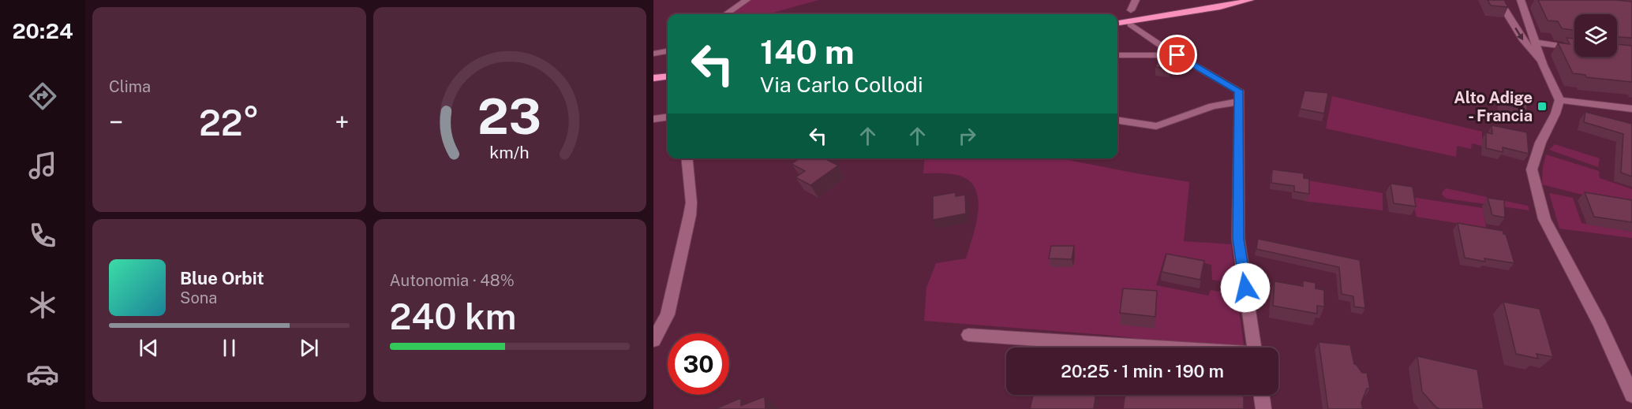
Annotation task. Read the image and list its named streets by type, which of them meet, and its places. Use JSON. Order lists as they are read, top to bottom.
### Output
{
  "places": {
    "transit": ["Alto Adige - Francia"]
  },
  "page": {
    "tabs": "20:24",
    "tile": [
      "Clima",
      ["Autonomia · 48%", "240 km"]
    ],
    "turn": ["140 m", "Via Carlo Collodi"],
    "heat": ["−", "22°", "+"],
    "song": ["Blue Orbit", "Sona"],
    "limit": "30",
    "trip": "20:25 · 1 min · 190 m",
    "gauge": ["23", "km/h"]
  }
}
